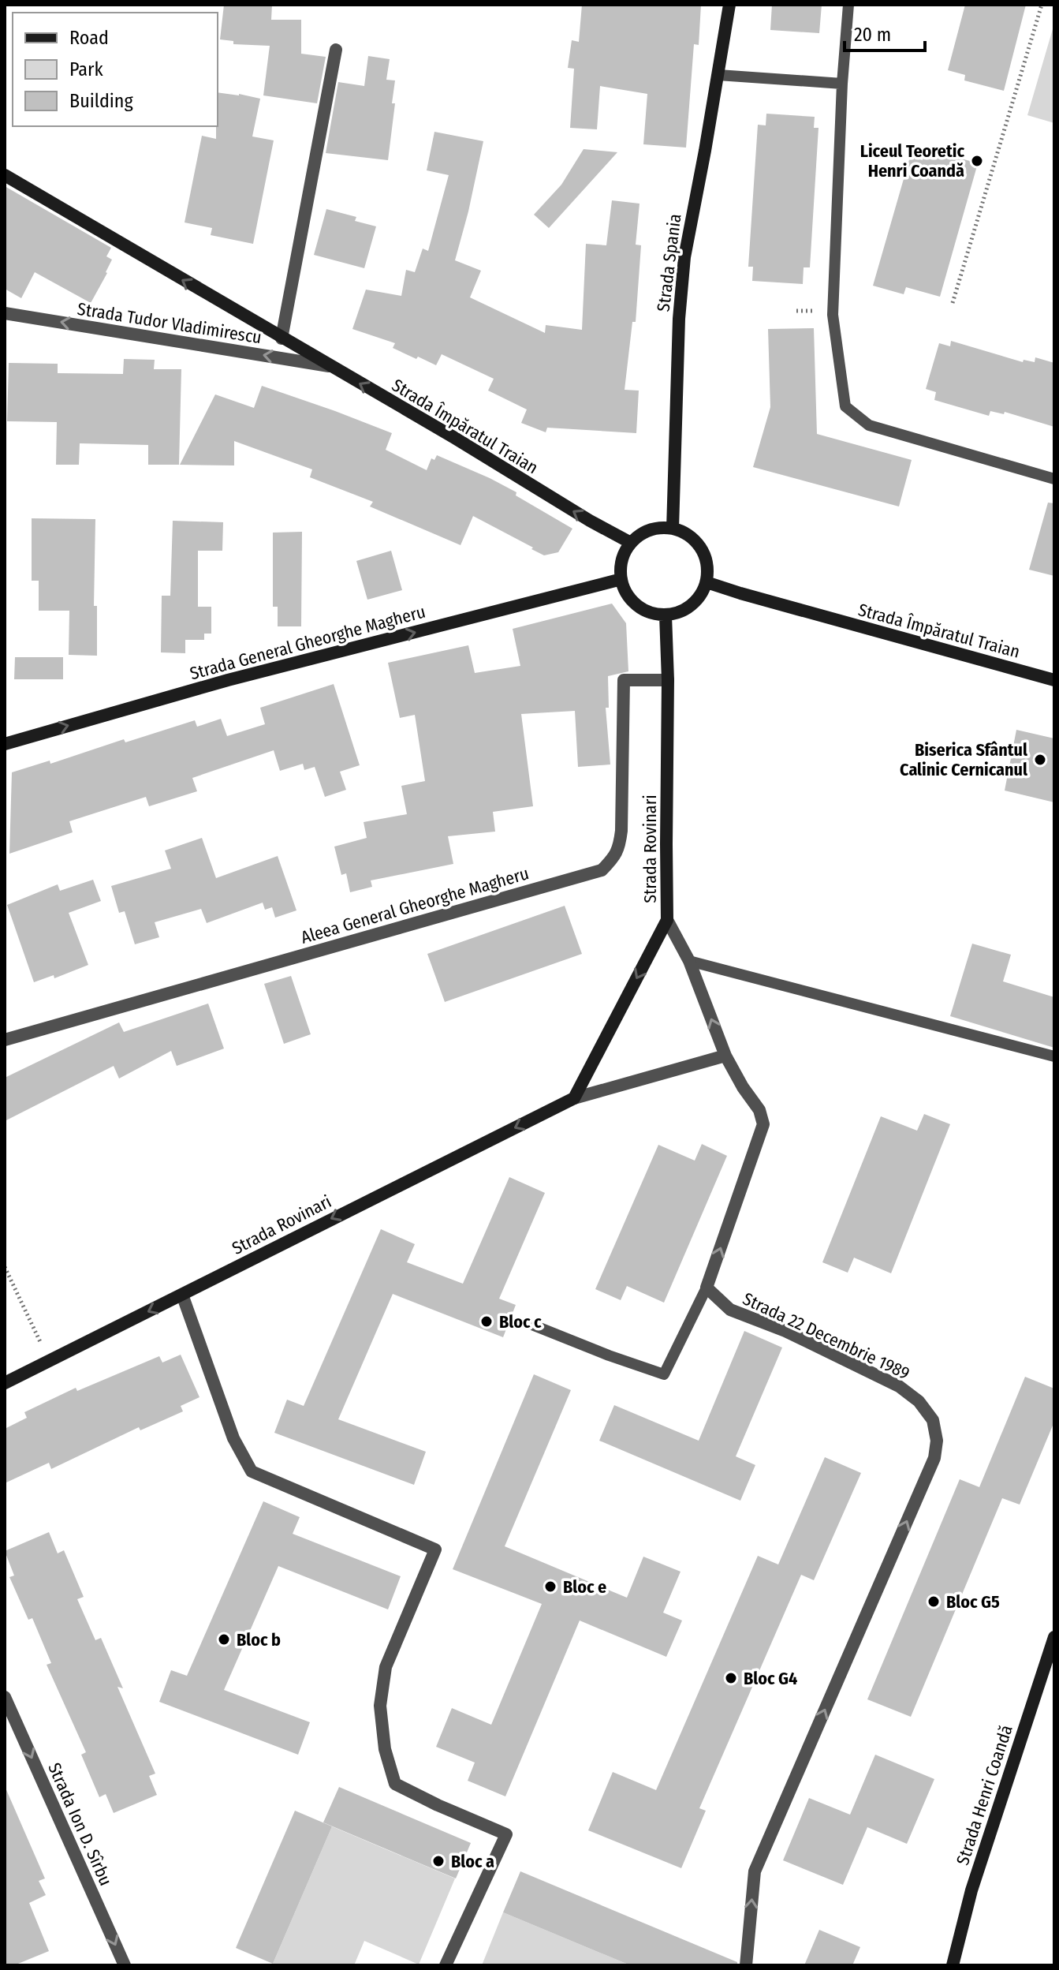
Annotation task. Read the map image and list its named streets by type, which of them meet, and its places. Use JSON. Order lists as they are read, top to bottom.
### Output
{
  "streets": {
    "street": [
      "Strada Spania",
      "Strada Tudor Vladimirescu",
      "Strada Împăratul Traian",
      "Strada General Gheorghe Magheru",
      "Strada Rovinari",
      "Aleea General Gheorghe Magheru",
      "Strada 22 Decembrie 1989",
      "Strada Henri Coandă",
      "Strada Ion D. Sîrbu"
    ]
  },
  "crossings": [
    ["Strada Spania", "Strada Împăratul Traian"],
    ["Strada Spania", "Strada General Gheorghe Magheru"],
    ["Strada Spania", "Strada Rovinari"],
    ["Strada Tudor Vladimirescu", "Strada Împăratul Traian"],
    ["Strada Împăratul Traian", "Strada General Gheorghe Magheru"],
    ["Strada Împăratul Traian", "Strada Rovinari"],
    ["Strada General Gheorghe Magheru", "Strada Rovinari"],
    ["Strada Rovinari", "Aleea General Gheorghe Magheru"]
  ],
  "one_way": [
    "Strada Tudor Vladimirescu",
    "Strada Împăratul Traian",
    "Strada General Gheorghe Magheru",
    "Strada Rovinari",
    "Strada Ion D. Sîrbu"
  ],
  "places": [
    "Liceul Teoretic Henri Coandă",
    "Biserica Sfântul Calinic Cernicanul",
    "Bloc c",
    "Bloc e",
    "Bloc G5",
    "Bloc b",
    "Bloc G4",
    "Bloc a"
  ],
  "legend": ["Road", "Park", "Building"],
  "scale_bar": "20 m"
}
